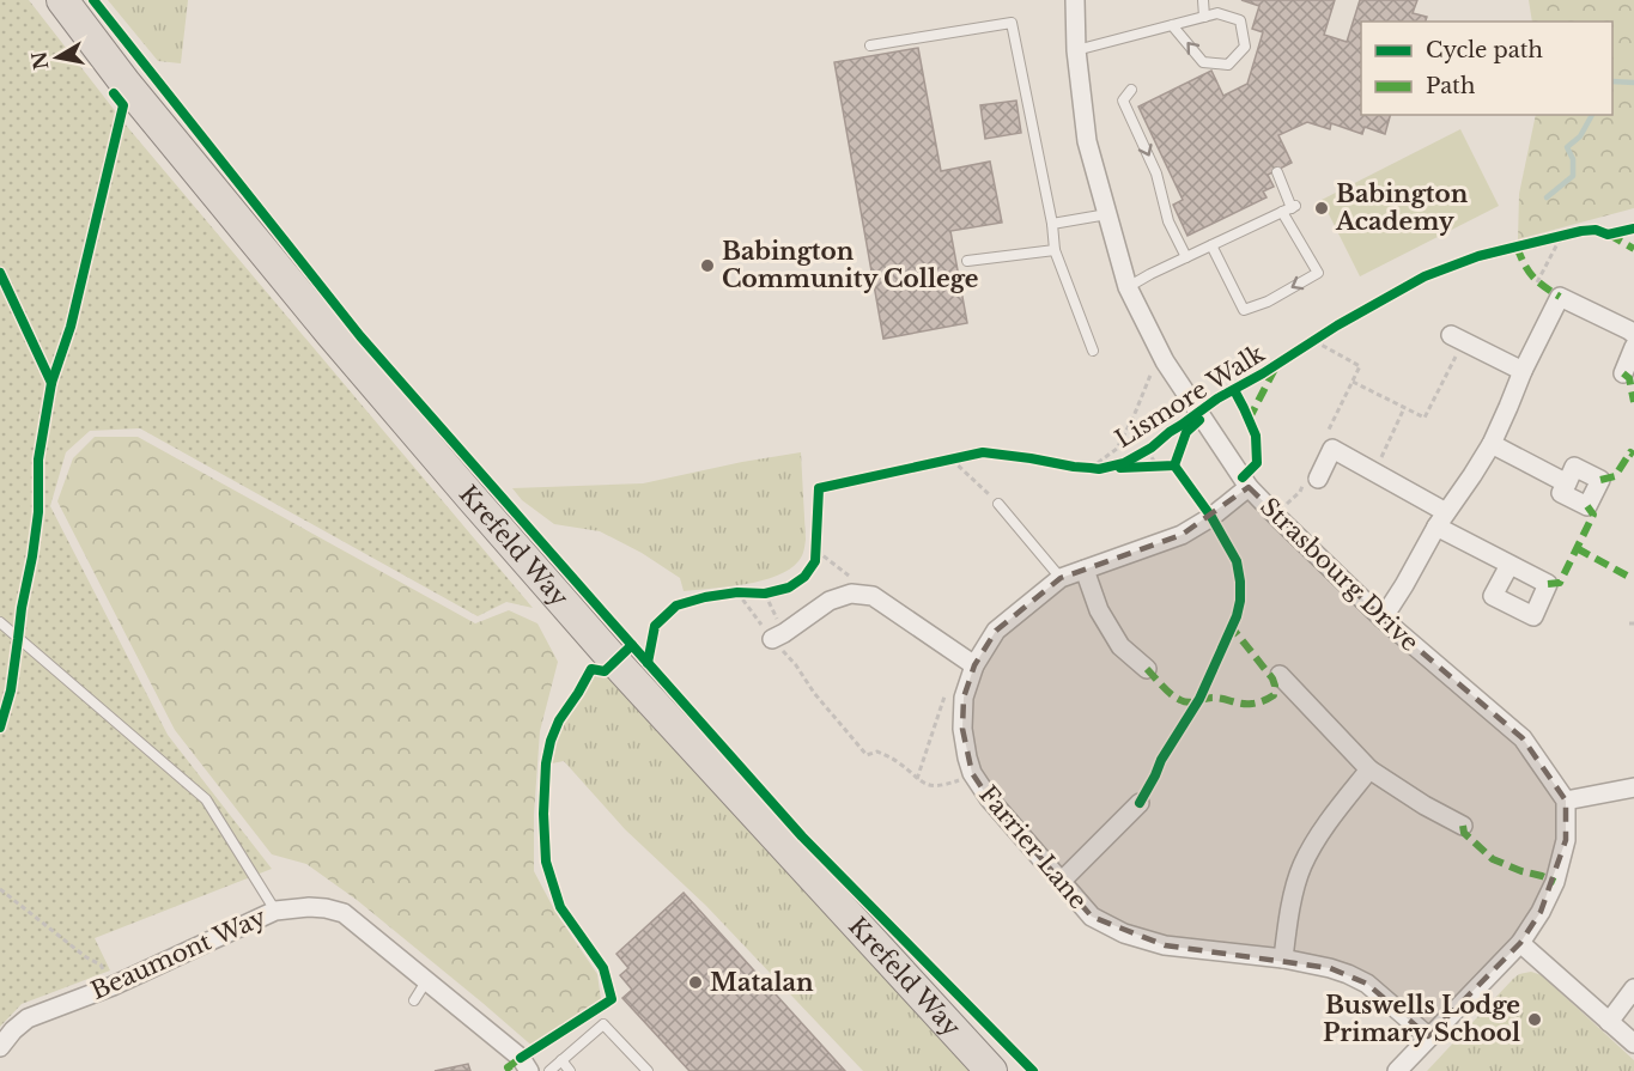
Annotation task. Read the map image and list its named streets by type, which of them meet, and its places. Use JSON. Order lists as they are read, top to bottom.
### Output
{
  "streets": {
    "highway": ["Krefeld Way"],
    "street": ["Strasbourg Drive", "Farrier Lane", "Beaumont Way"],
    "cycle path": ["Lismore Walk"]
  },
  "crossings": [
    ["Strasbourg Drive", "Farrier Lane"]
  ],
  "places": [
    "Babington Academy",
    "Babington Community College",
    "Matalan",
    "Buswells Lodge Primary School"
  ],
  "legend": ["Cycle path", "Path"],
  "north": "left"
}
